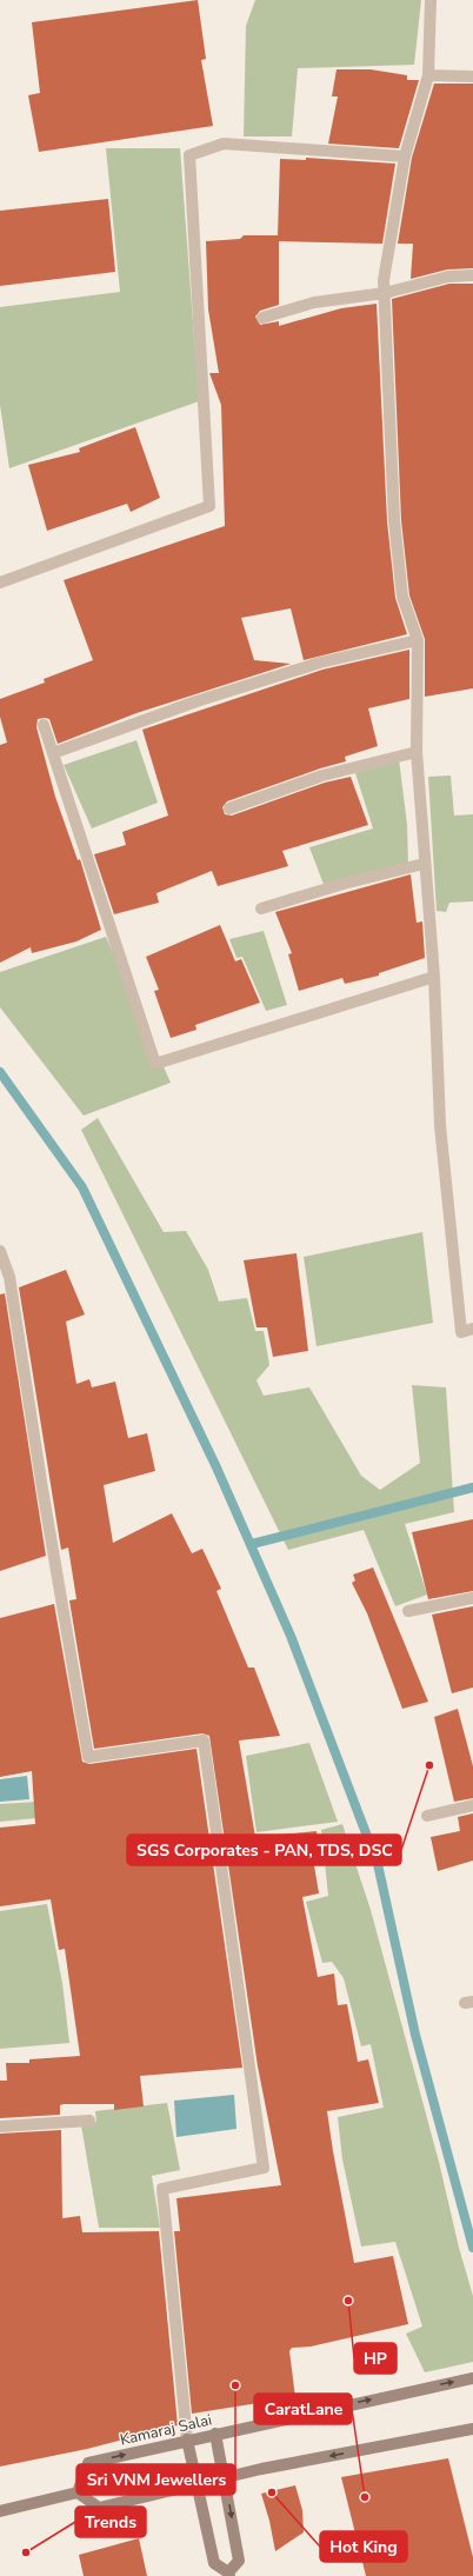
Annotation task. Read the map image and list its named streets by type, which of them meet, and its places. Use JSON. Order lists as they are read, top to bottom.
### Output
{
  "streets": {
    "main road": ["Kamaraj Salai"]
  },
  "places": [
    "SGS Corporates - PAN, TDS, DSC",
    "HP",
    "Sri VNM Jewellers",
    "Hot King",
    "CaratLane",
    "Trends"
  ]
}
